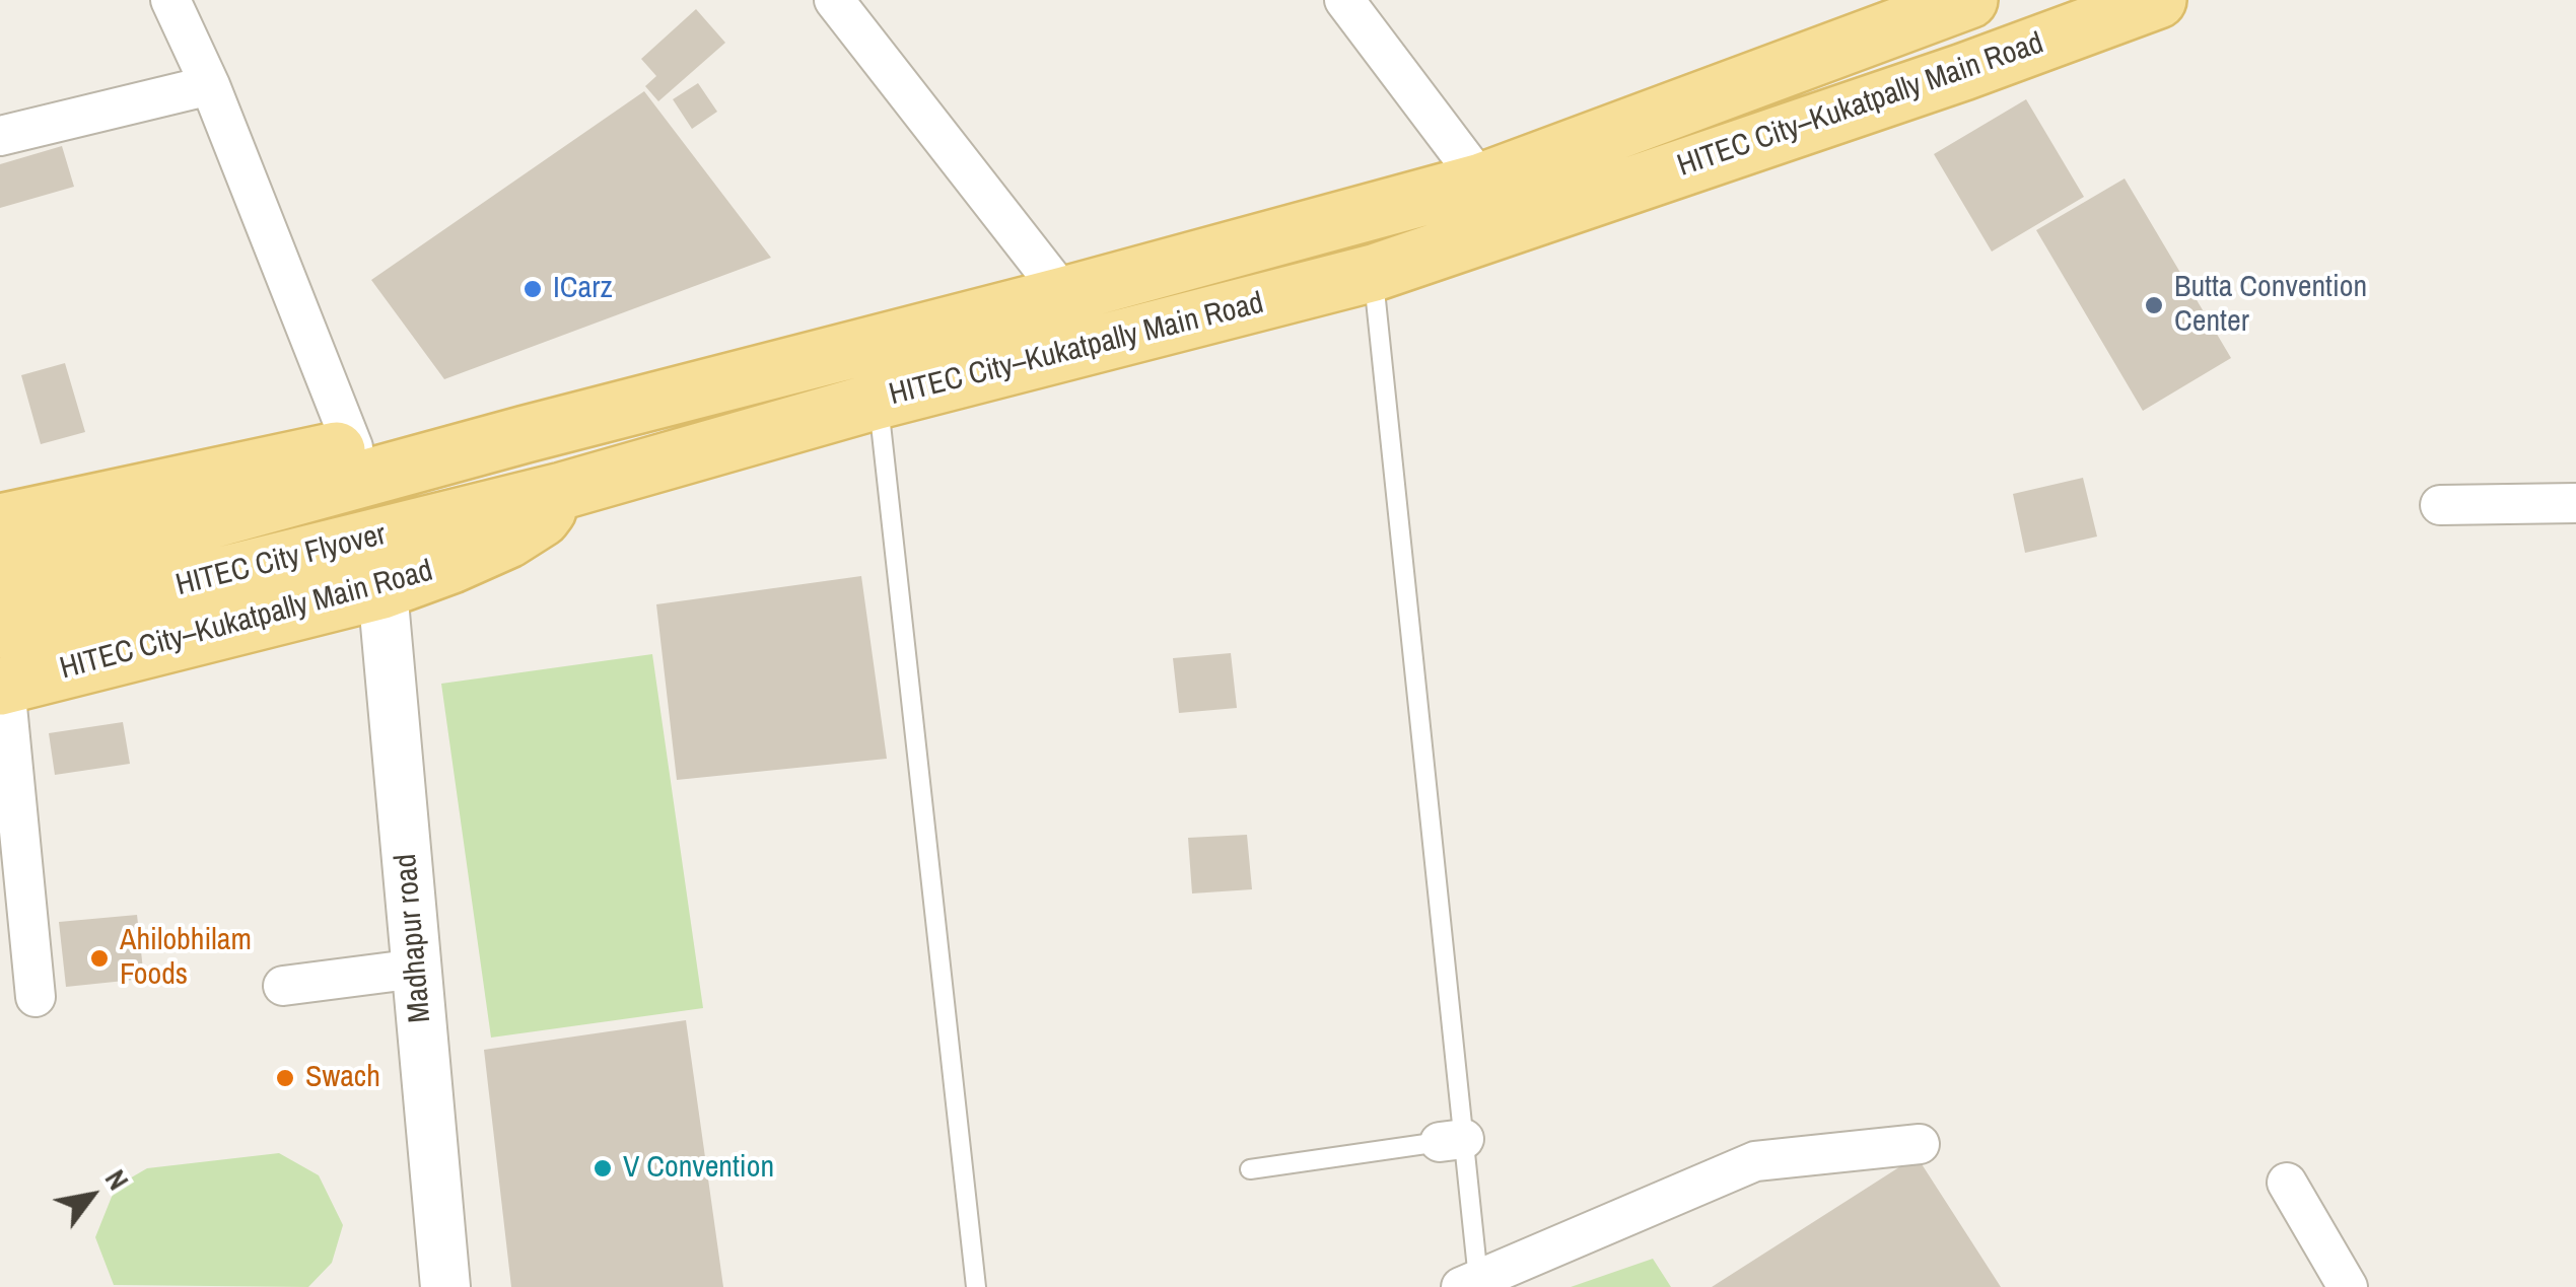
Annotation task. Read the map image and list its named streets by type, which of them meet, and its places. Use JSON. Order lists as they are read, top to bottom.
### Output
{
  "streets": {
    "main road": ["HITEC City–Kukatpally Main Road", "HITEC City Flyover"],
    "street": ["Madhapur road"]
  },
  "crossings": [
    ["HITEC City–Kukatpally Main Road", "HITEC City Flyover"],
    ["HITEC City–Kukatpally Main Road", "Madhapur road"]
  ],
  "places": [
    "ICarz",
    "Butta Convention Center",
    "Ahilobhilam Foods",
    "Swach",
    "V Convention"
  ],
  "north": "top right"
}
